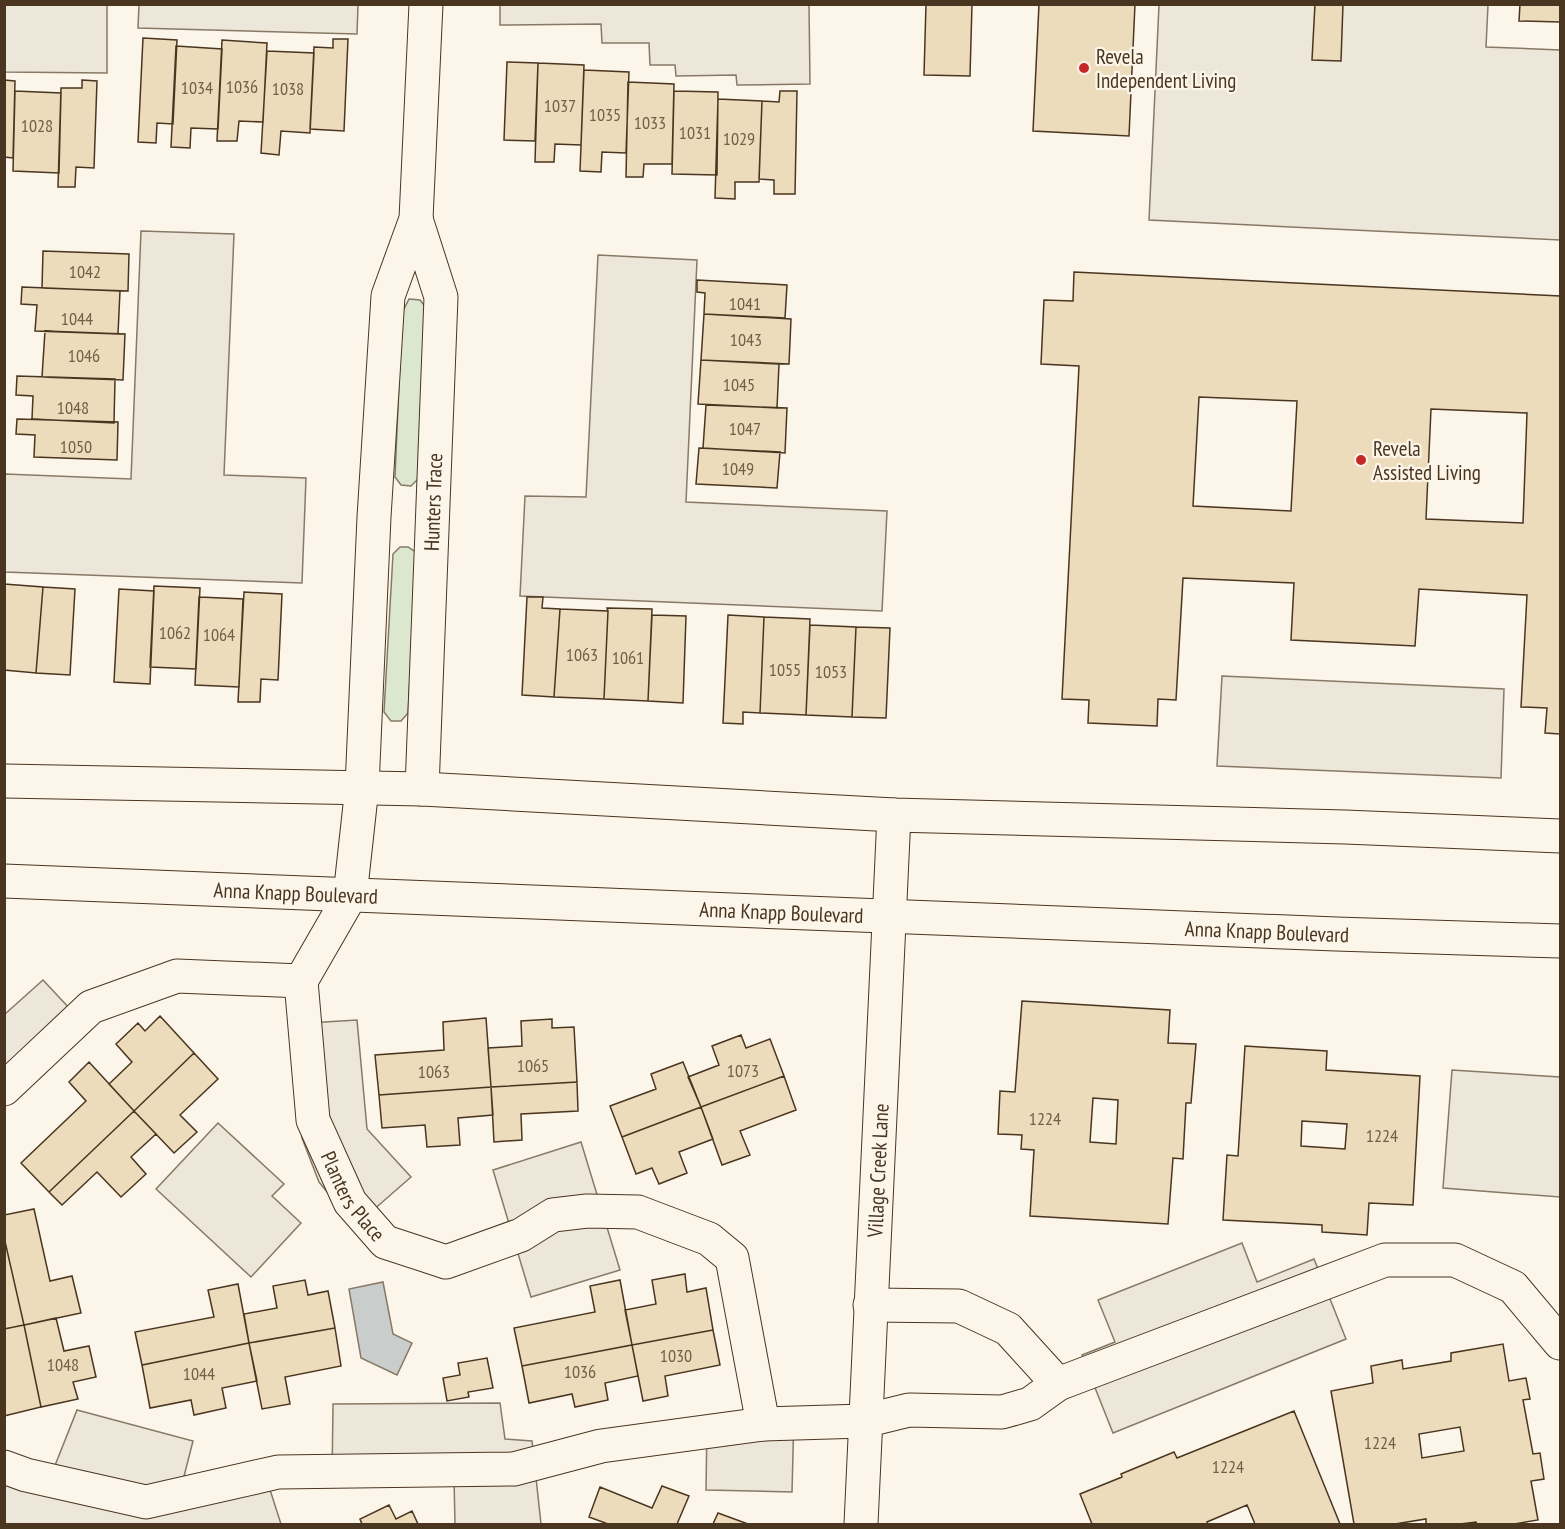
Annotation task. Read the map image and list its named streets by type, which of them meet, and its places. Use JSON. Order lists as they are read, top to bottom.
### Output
{
  "streets": {
    "street": [
      "Hunters Trace",
      "Anna Knapp Boulevard",
      "Village Creek Lane",
      "Planters Place"
    ]
  },
  "crossings": [
    ["Hunters Trace", "Anna Knapp Boulevard"],
    ["Anna Knapp Boulevard", "Village Creek Lane"]
  ],
  "places": ["Revela Independent Living", "Revela Assisted Living"],
  "house_numbers": [
    "1036",
    "1034",
    "1038",
    "1037",
    "1035",
    "1033",
    "1028",
    "1031",
    "1029",
    "1042",
    "1041",
    "1044",
    "1043",
    "1046",
    "1045",
    "1048",
    "1047",
    "1050",
    "1049",
    "1062",
    "1064",
    "1063",
    "1061",
    "1055",
    "1053",
    "1065",
    "1073",
    "1063",
    "1224",
    "1224",
    "1030",
    "1048",
    "1036",
    "1044",
    "1224",
    "1224"
  ]
}
